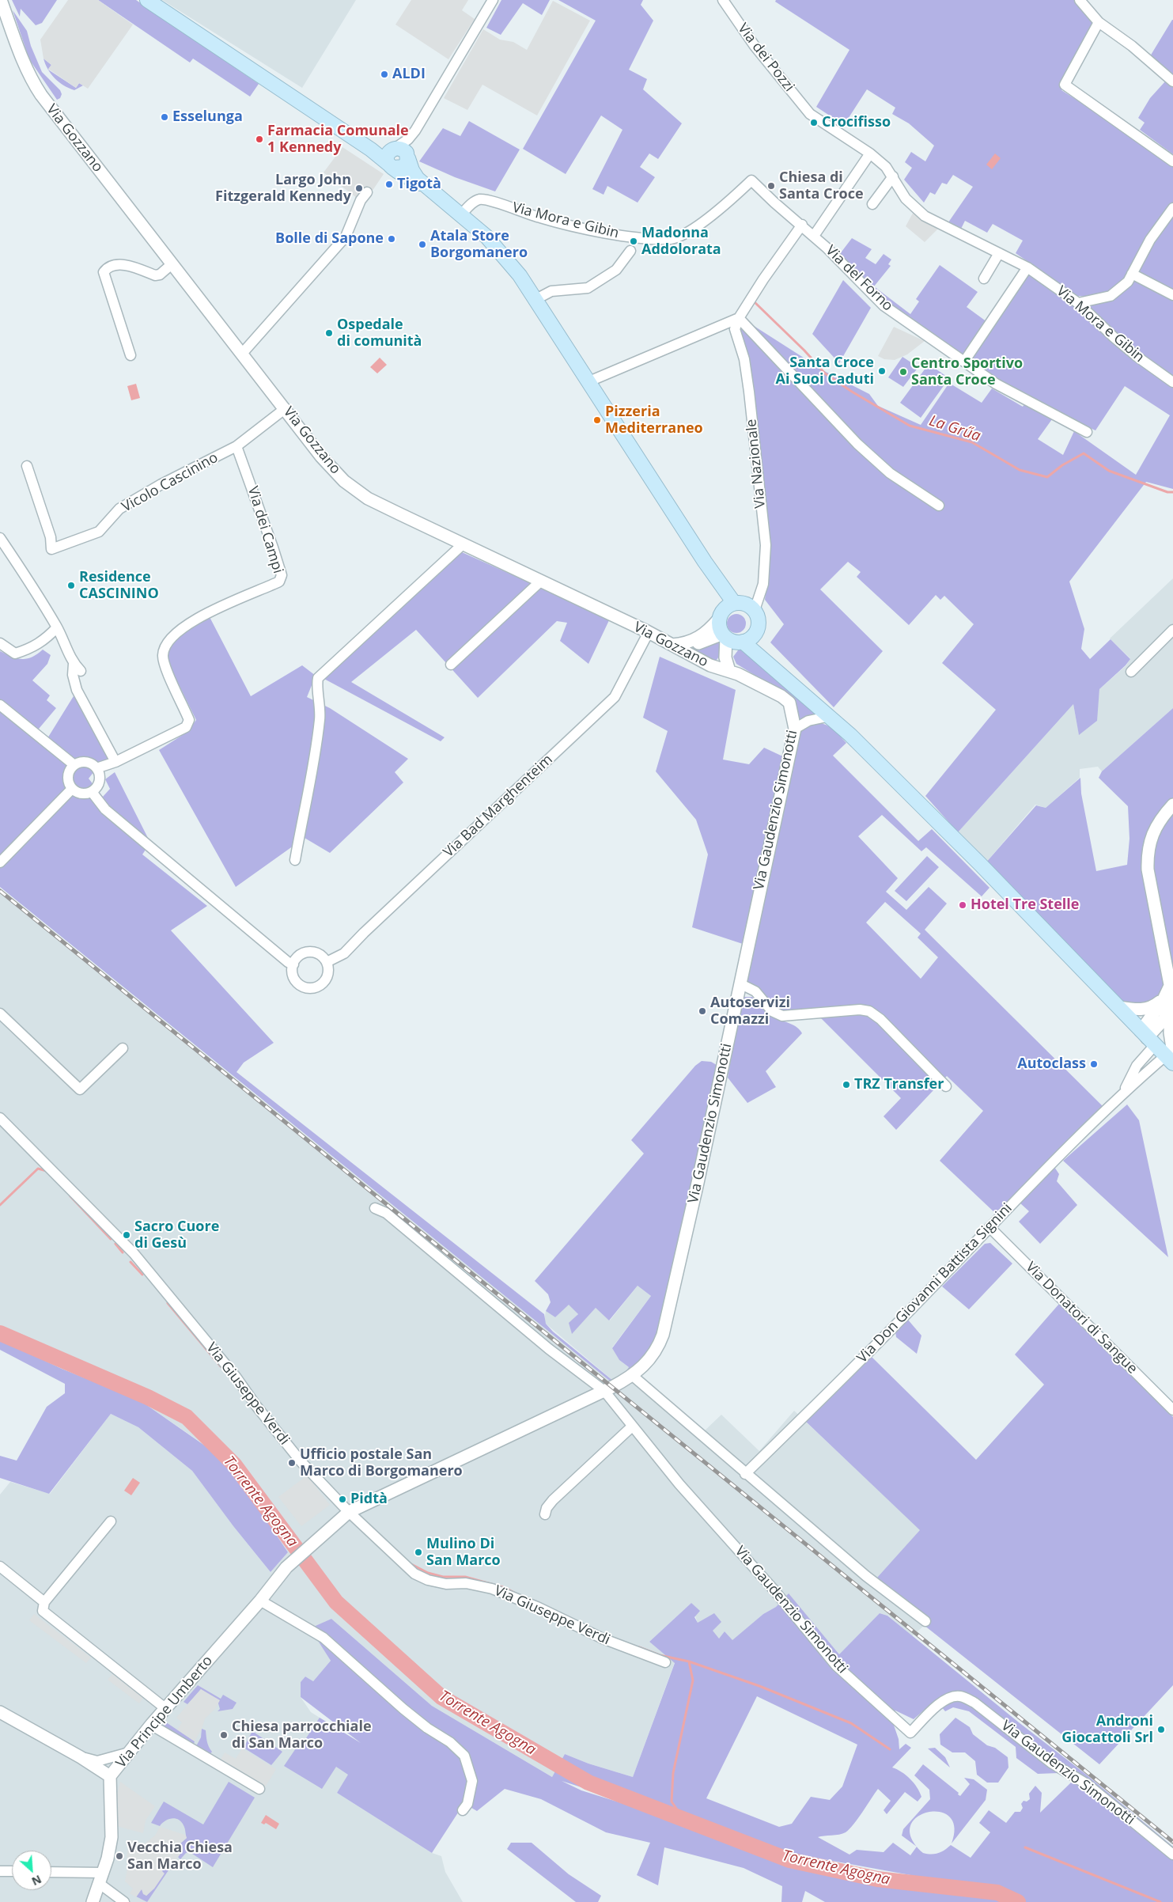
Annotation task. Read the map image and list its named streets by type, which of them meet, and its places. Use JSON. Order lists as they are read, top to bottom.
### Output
{
  "streets": {
    "street": [
      "Via dei Pozzi",
      "Via Gozzano",
      "Via Mora e Gibin",
      "Via del Forno",
      "Via Nazionale",
      "Vicolo Cascinino",
      "Via dei Campi",
      "Via Bad Marghenteim",
      "Via Gaudenzio Simonotti",
      "Via Don Giovanni Battista Signini",
      "Via Donatori di Sangue",
      "Via Giuseppe Verdi",
      "Via Principe Umberto"
    ]
  },
  "crossings": [
    ["Via dei Pozzi", "Via Mora e Gibin"],
    ["Via Gozzano", "Vicolo Cascinino"],
    ["Via Gozzano", "Via Bad Marghenteim"],
    ["Via Gozzano", "Via Gaudenzio Simonotti"],
    ["Via Mora e Gibin", "Via del Forno"],
    ["Via del Forno", "Via Nazionale"],
    ["Vicolo Cascinino", "Via dei Campi"],
    ["Via Gaudenzio Simonotti", "Via Giuseppe Verdi"],
    ["Via Gaudenzio Simonotti", "Via Principe Umberto"],
    ["Via Don Giovanni Battista Signini", "Via Donatori di Sangue"]
  ],
  "water": ["La Grűa", "Torrente Agogna"],
  "places": [
    "ALDI",
    "Esselunga",
    "Crocifisso",
    "Farmacia Comunale 1 Kennedy",
    "Tigotà",
    "Chiesa di Santa Croce",
    "Largo John Fitzgerald Kennedy",
    "Bolle di Sapone",
    "Madonna Addolorata",
    "Atala Store Borgomanero",
    "Ospedale di comunità",
    "Santa Croce Ai Suoi Caduti",
    "Centro Sportivo Santa Croce",
    "Pizzeria Mediterraneo",
    "Residence CASCININO",
    "Hotel Tre Stelle",
    "Autoservizi Comazzi",
    "Autoclass",
    "TRZ Transfer",
    "Sacro Cuore di Gesù",
    "Ufficio postale San Marco di Borgomanero",
    "Pidtà",
    "Mulino Di San Marco",
    "Androni Giocattoli Srl",
    "Chiesa parrocchiale di San Marco",
    "Vecchia Chiesa San Marco"
  ],
  "north": "bottom right"
}
